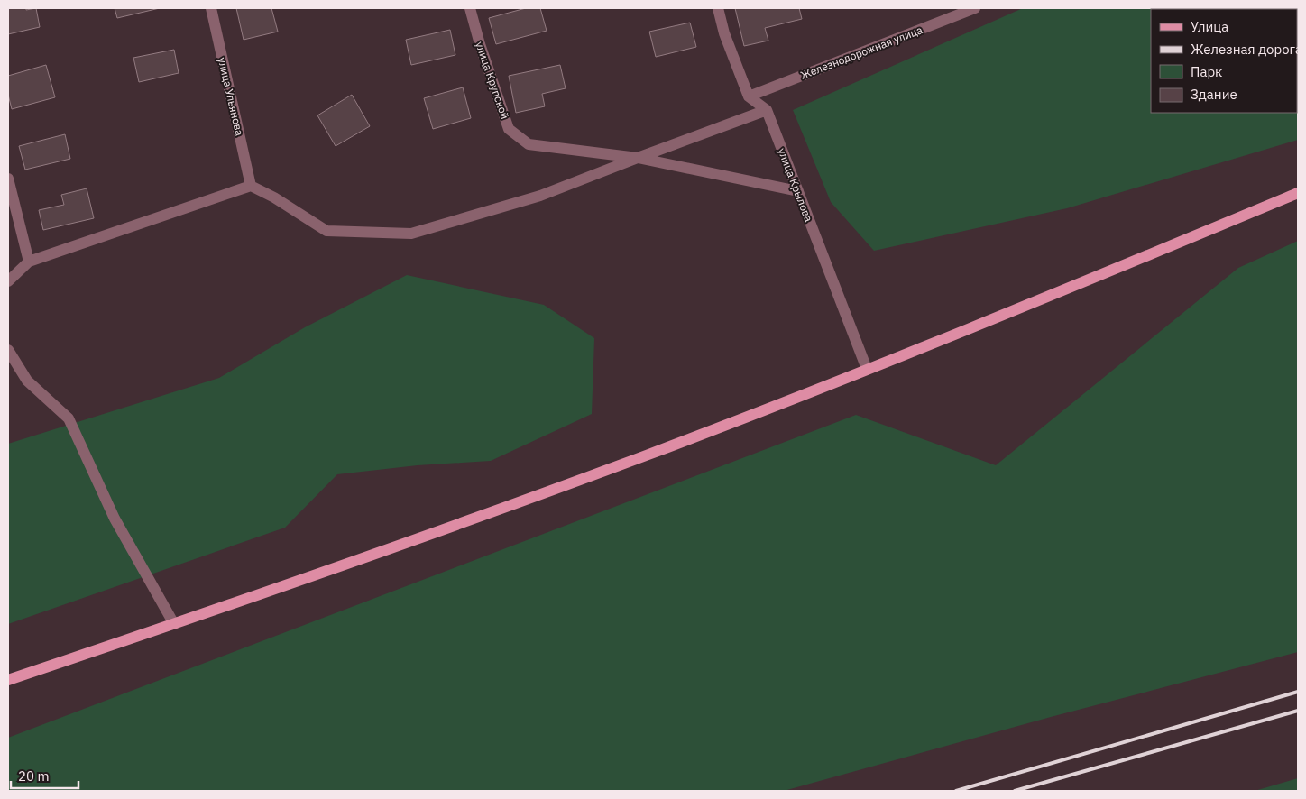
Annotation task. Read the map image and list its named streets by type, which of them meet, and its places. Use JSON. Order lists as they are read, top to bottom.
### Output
{
  "streets": {
    "street": [
      "Железнодорожная улица",
      "улица Крупской",
      "улица Ульянова",
      "улица Крылова"
    ]
  },
  "legend": [
    "Улица",
    "Железная дорога",
    "Парк",
    "Здание"
  ],
  "scale_bar": "20 m"
}
